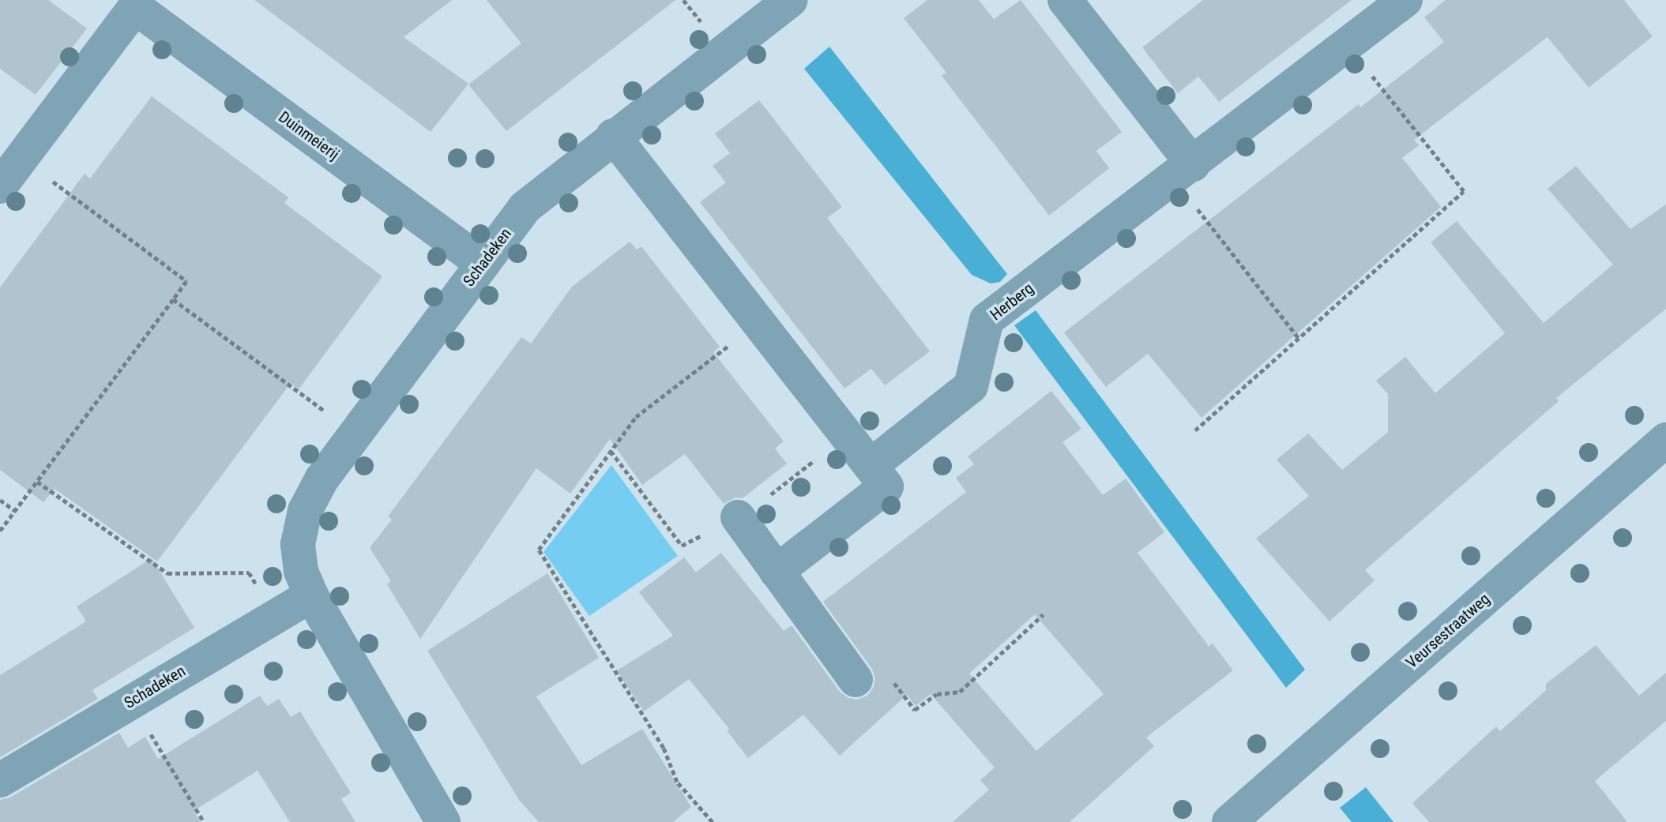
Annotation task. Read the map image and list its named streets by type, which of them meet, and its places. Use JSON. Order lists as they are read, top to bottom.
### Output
{
  "streets": {
    "street": [
      "Duinmeierij",
      "Schadeken",
      "Herberg",
      "Veursestraatweg"
    ]
  },
  "crossings": [
    ["Duinmeierij", "Schadeken"]
  ]
}
